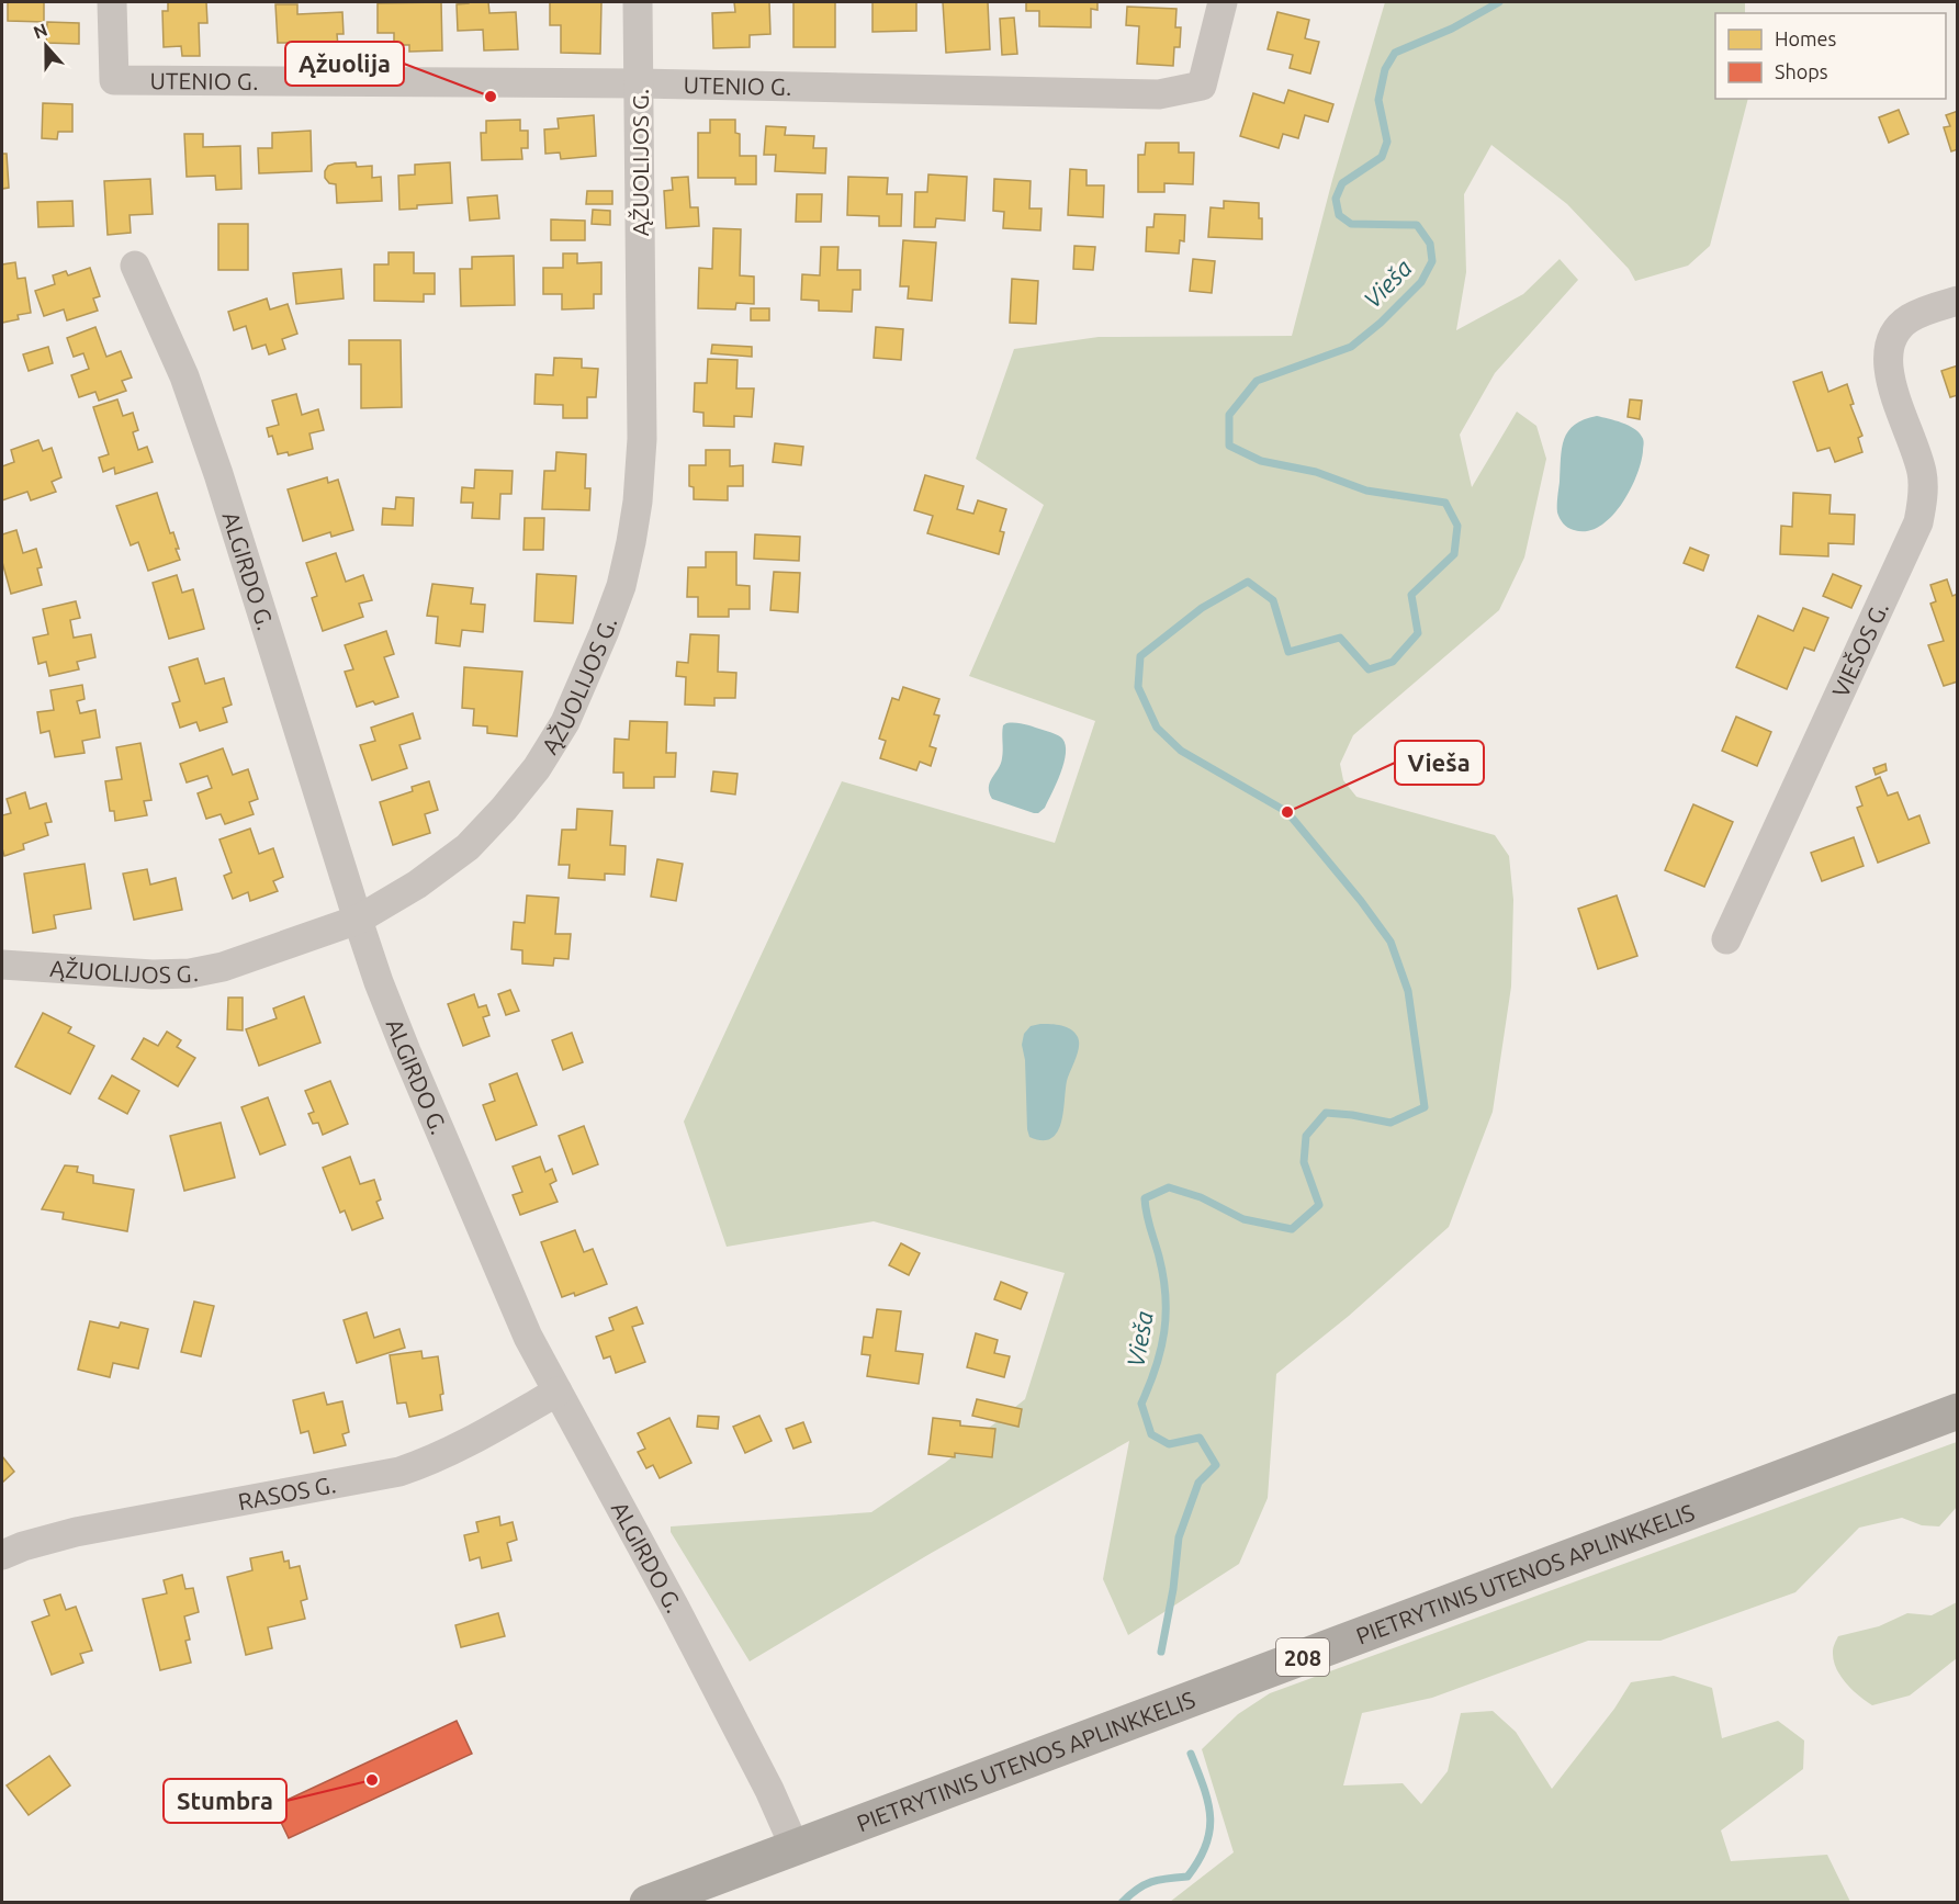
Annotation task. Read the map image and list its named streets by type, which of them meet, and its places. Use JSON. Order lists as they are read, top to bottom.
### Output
{
  "streets": {
    "highway": ["PIETRYTINIS UTENOS APLINKKELIS", "208"],
    "street": [
      "UTENIO G.",
      "ĄŽUOLIJOS G.",
      "ALGIRDO G.",
      "VIEŠOS G.",
      "RASOS G."
    ]
  },
  "crossings": [
    ["UTENIO G.", "ĄŽUOLIJOS G."],
    ["ĄŽUOLIJOS G.", "ALGIRDO G."],
    ["ALGIRDO G.", "RASOS G."],
    ["ALGIRDO G.", "PIETRYTINIS UTENOS APLINKKELIS"]
  ],
  "water": ["Vieša"],
  "places": ["Ąžuolija", "Vieša", "Stumbra"],
  "legend": ["Homes", "Shops"],
  "north": "top"
}
